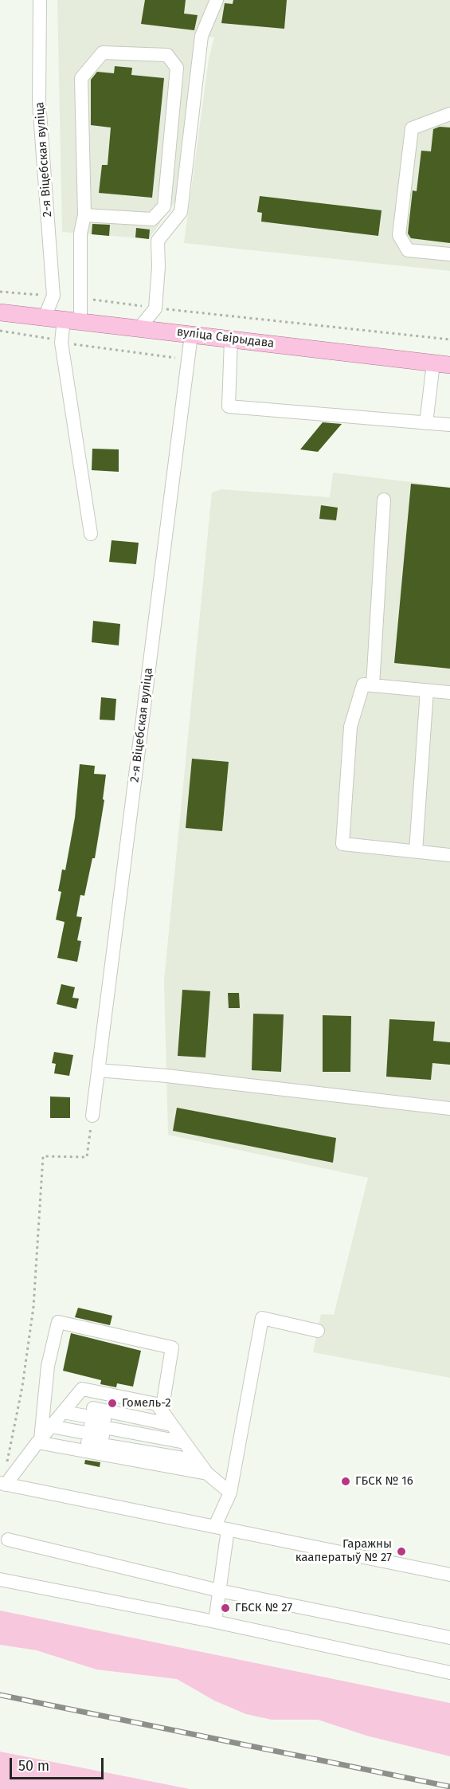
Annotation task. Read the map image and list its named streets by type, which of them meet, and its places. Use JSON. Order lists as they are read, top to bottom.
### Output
{
  "streets": {
    "main road": ["вуліца Свірыдава"],
    "street": ["2-я Віцебская вуліца"]
  },
  "crossings": [
    ["2-я Віцебская вуліца", "вуліца Свірыдава"]
  ],
  "places": [
    "Гомель-2",
    "ГБСК № 16",
    "Гаражны кааператыў № 27",
    "ГБСК № 27"
  ],
  "scale_bar": "50 m"
}
